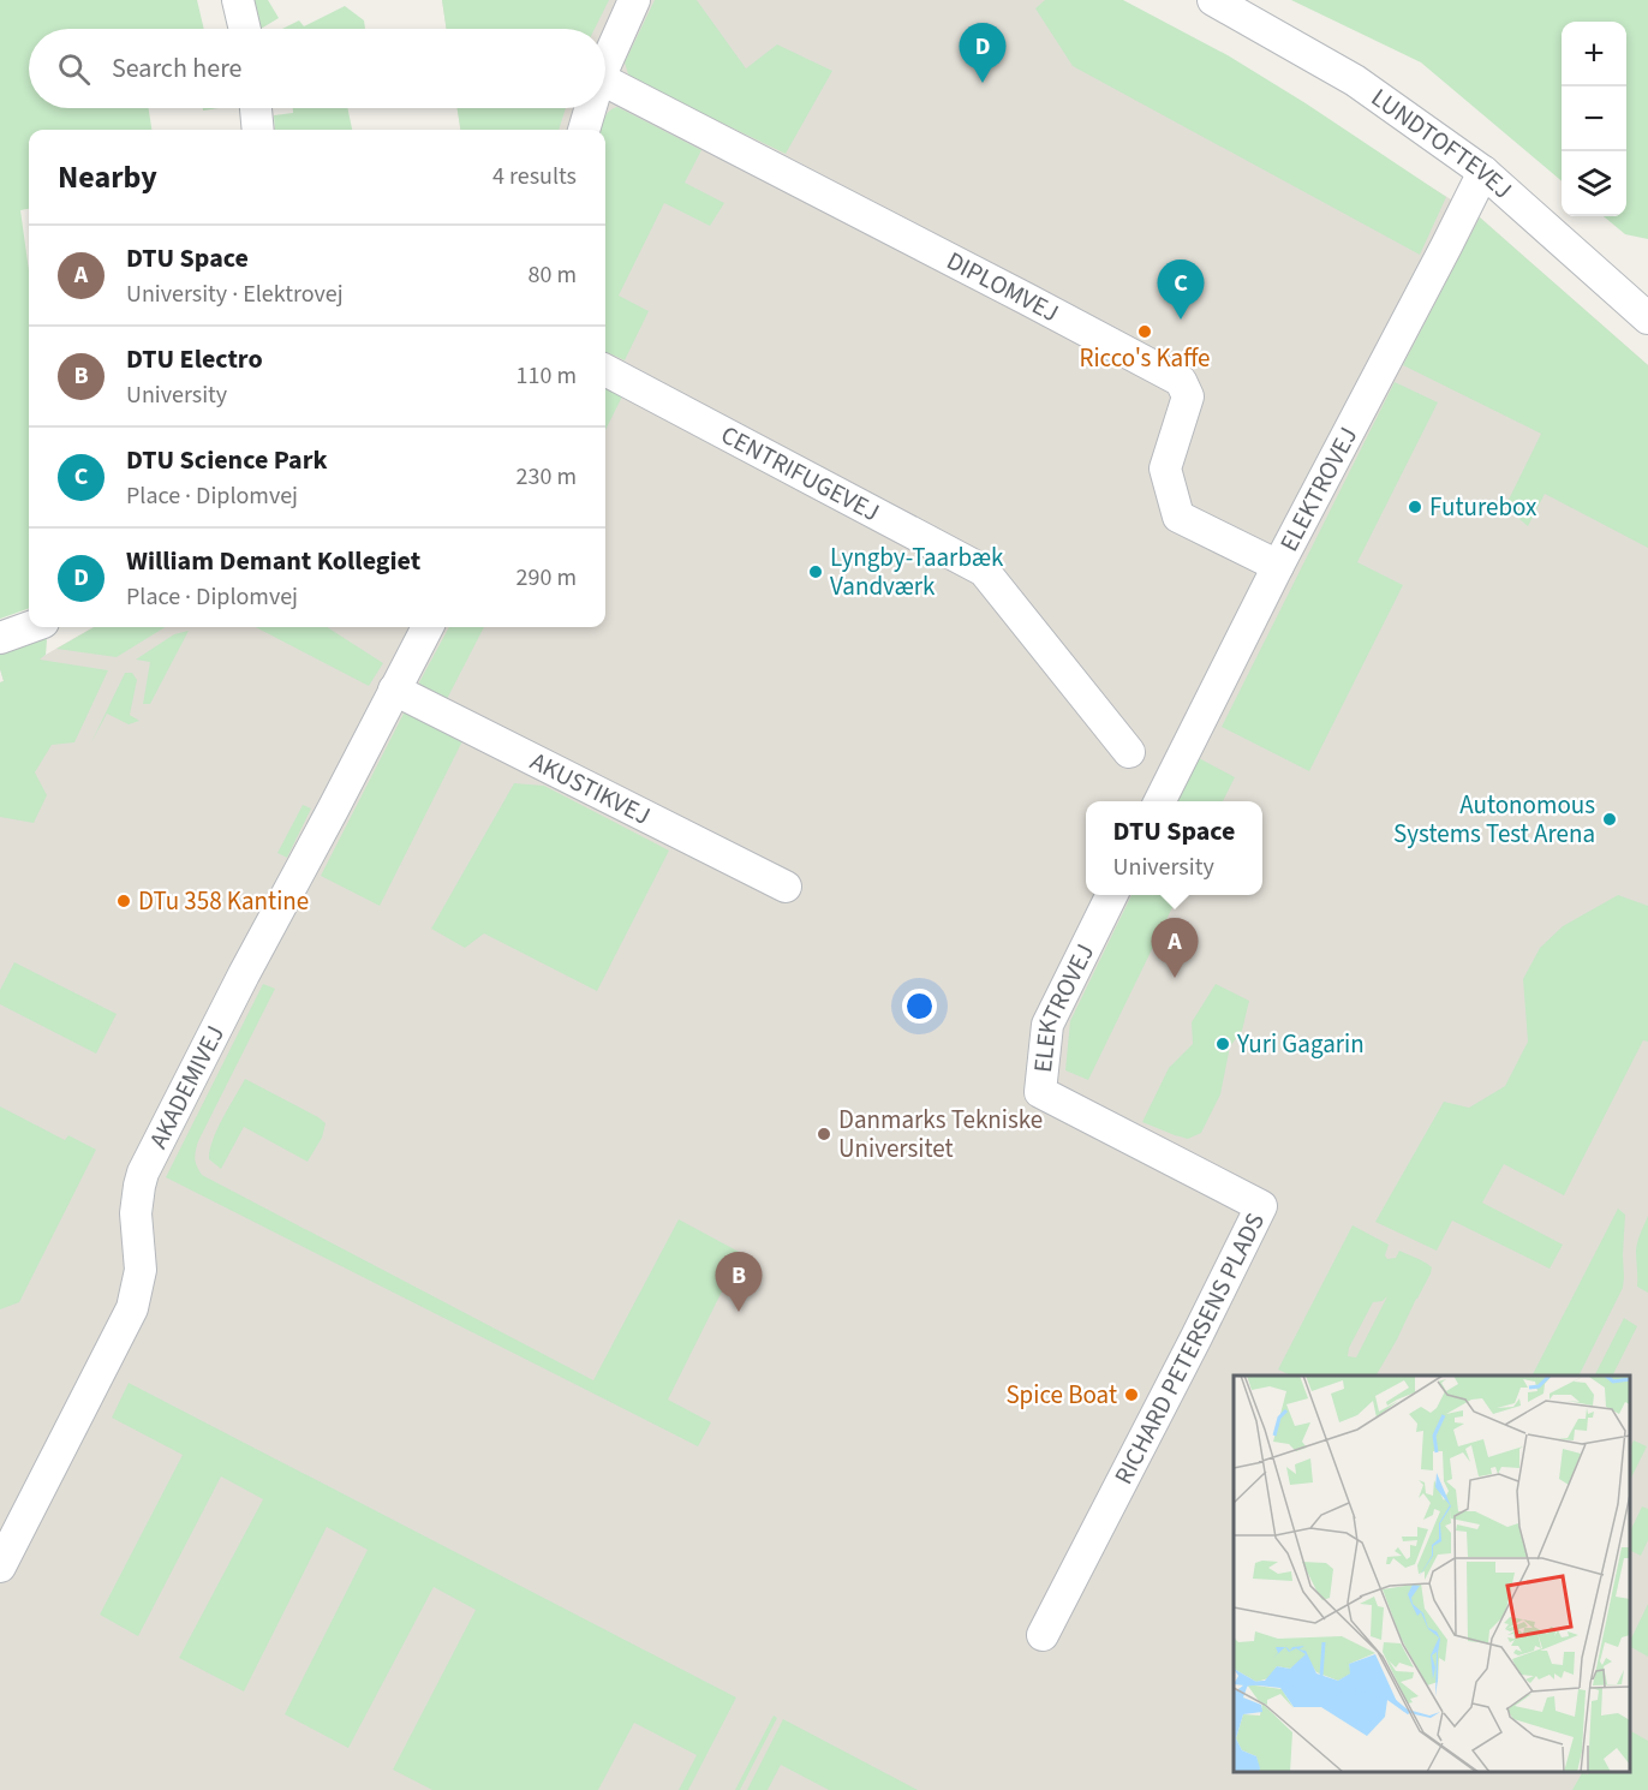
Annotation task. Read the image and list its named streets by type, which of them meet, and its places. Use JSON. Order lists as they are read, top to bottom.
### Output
{
  "streets": {
    "street": [
      "LUNDTOFTEVEJ",
      "DIPLOMVEJ",
      "CENTRIFUGEVEJ",
      "ELEKTROVEJ",
      "AKUSTIKVEJ",
      "AKADEMIVEJ",
      "RICHARD PETERSENS PLADS"
    ]
  },
  "crossings": [
    ["LUNDTOFTEVEJ", "ELEKTROVEJ"],
    ["DIPLOMVEJ", "ELEKTROVEJ"],
    ["ELEKTROVEJ", "RICHARD PETERSENS PLADS"],
    ["AKUSTIKVEJ", "AKADEMIVEJ"]
  ],
  "places": [
    "Ricco's Kaffe",
    "Futurebox",
    "Lyngby-Taarbæk Vandværk",
    "Autonomous Systems Test Arena",
    "DTu 358 Kantine",
    "Yuri Gagarin",
    "Danmarks Tekniske Universitet",
    "Spice Boat"
  ],
  "page": {
    "map_buttons": ["+", "−"],
    "pins": [
      "D",
      "C",
      "A",
      "B"
    ],
    "search": "Search here",
    "heading": ["Nearby", "4 results"],
    "list": [
      {
        "mark": "A",
        "name": "DTU Space",
        "note": "University · Elektrovej",
        "value": "80 m"
      },
      {
        "mark": "B",
        "name": "DTU Electro",
        "note": "University",
        "value": "110 m"
      },
      {
        "mark": "C",
        "name": "DTU Science Park",
        "note": "Place · Diplomvej",
        "value": "230 m"
      },
      {
        "mark": "D",
        "name": "William Demant Kollegiet",
        "note": "Place · Diplomvej",
        "value": "290 m"
      }
    ],
    "popup": ["DTU Space", "University"]
  }
}
